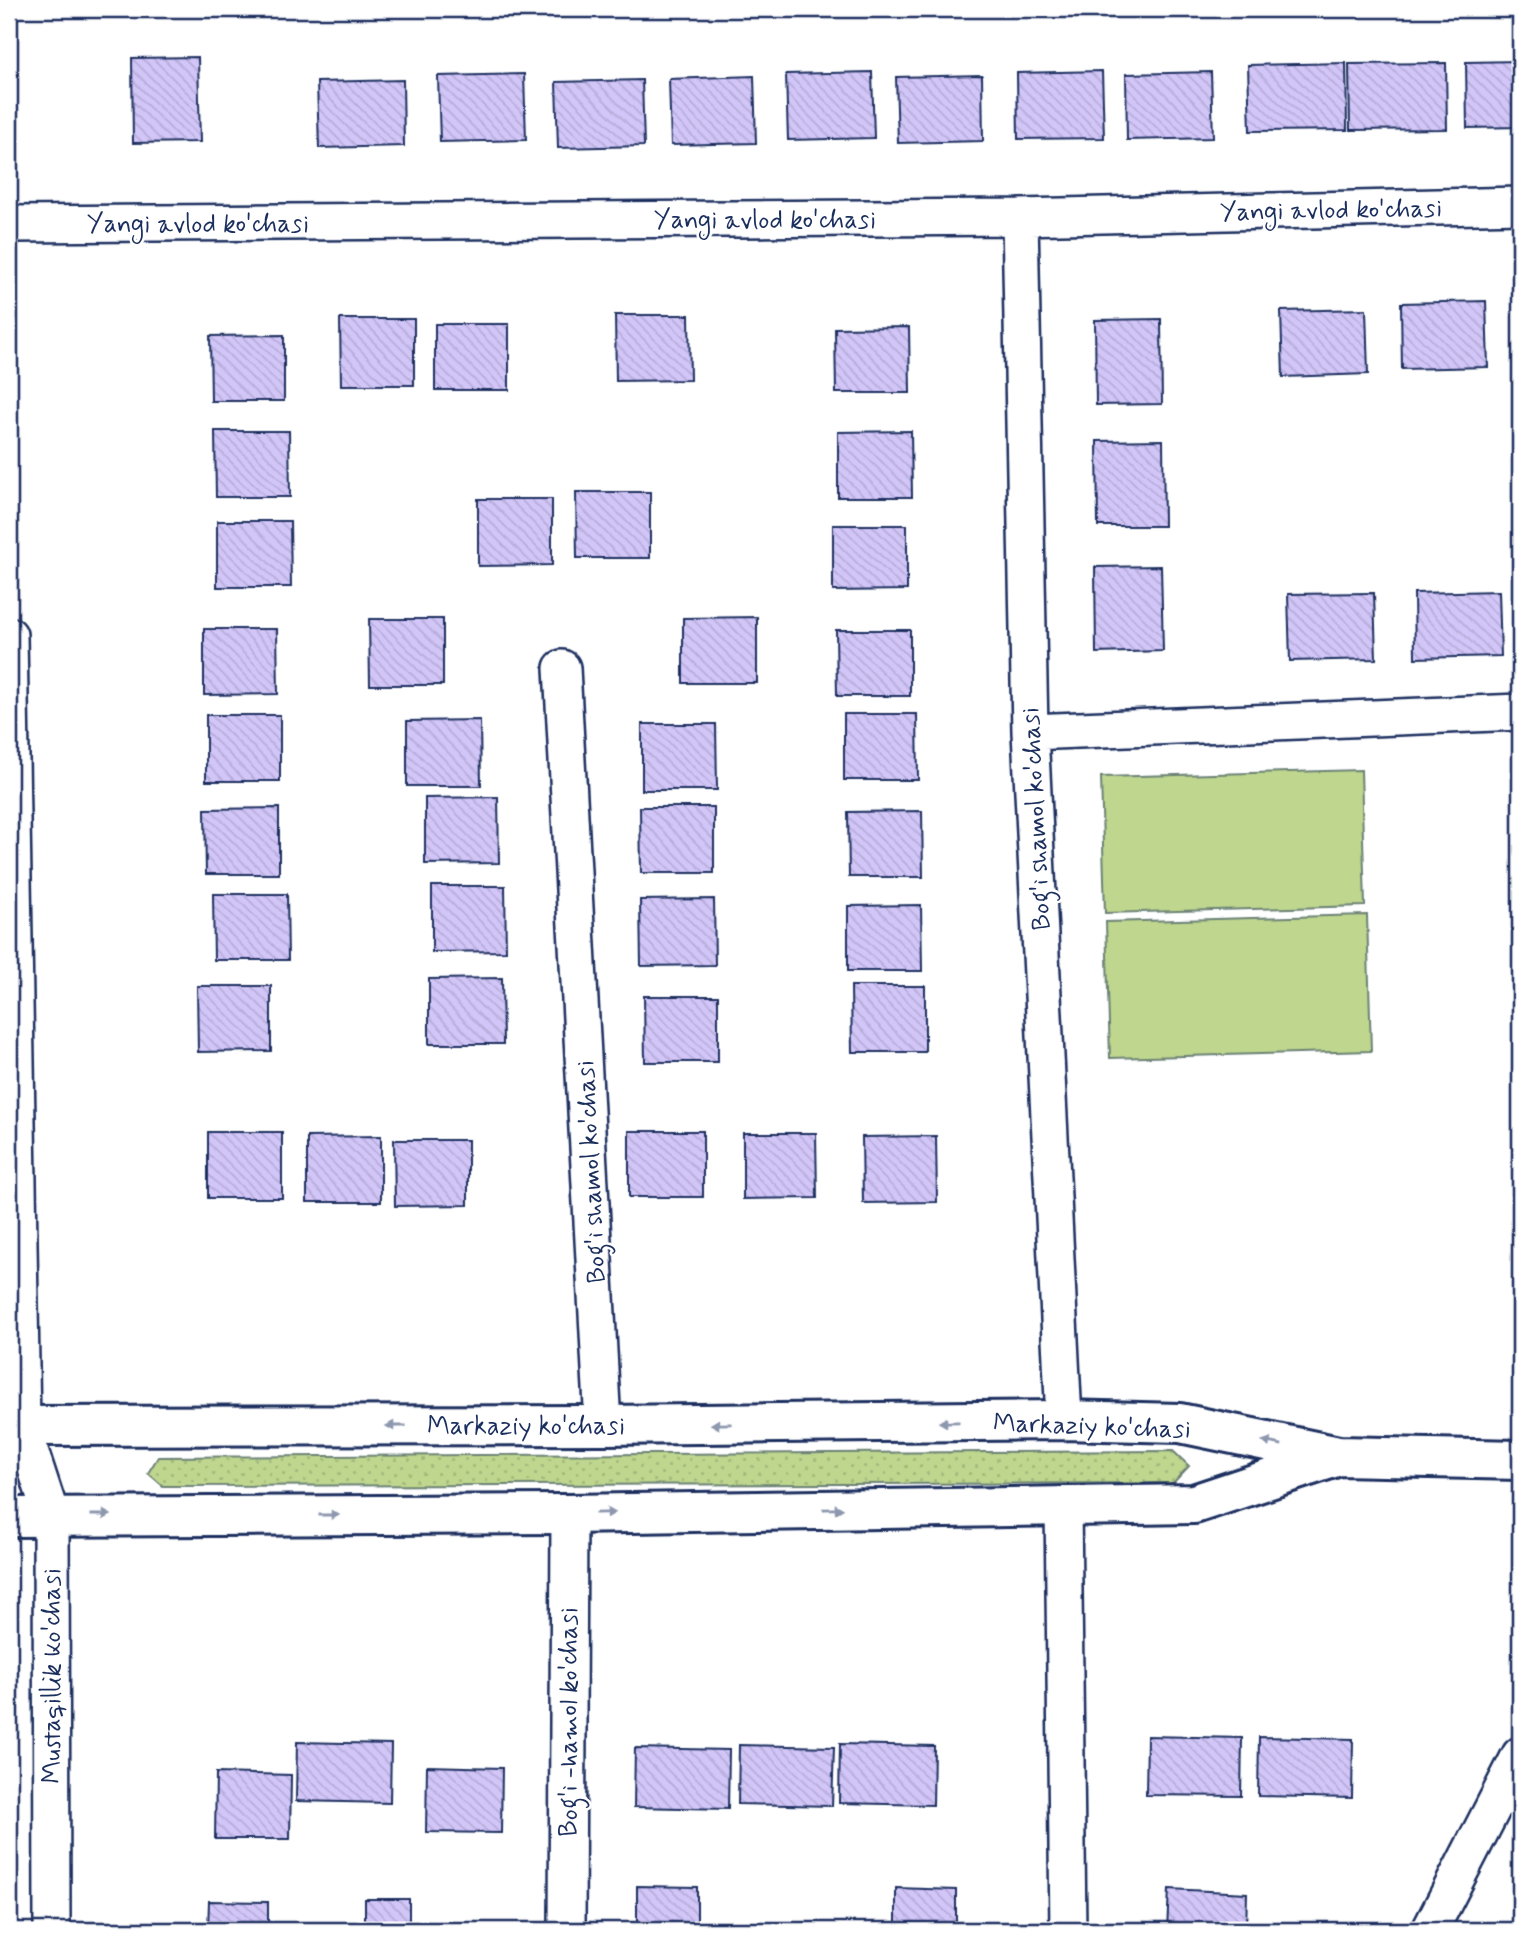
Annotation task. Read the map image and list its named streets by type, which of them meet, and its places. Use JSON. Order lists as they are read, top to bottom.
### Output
{
  "streets": {
    "street": [
      "Yangi avlod ko'chasi",
      "Bog'i shamol ko'chasi",
      "Markaziy ko'chasi",
      "Mustaqillik ko'chasi",
      "Bog'i -hamol ko'chasi"
    ]
  },
  "crossings": [
    ["Yangi avlod ko'chasi", "Bog'i shamol ko'chasi"],
    ["Bog'i shamol ko'chasi", "Markaziy ko'chasi"],
    ["Markaziy ko'chasi", "Mustaqillik ko'chasi"]
  ]
}
